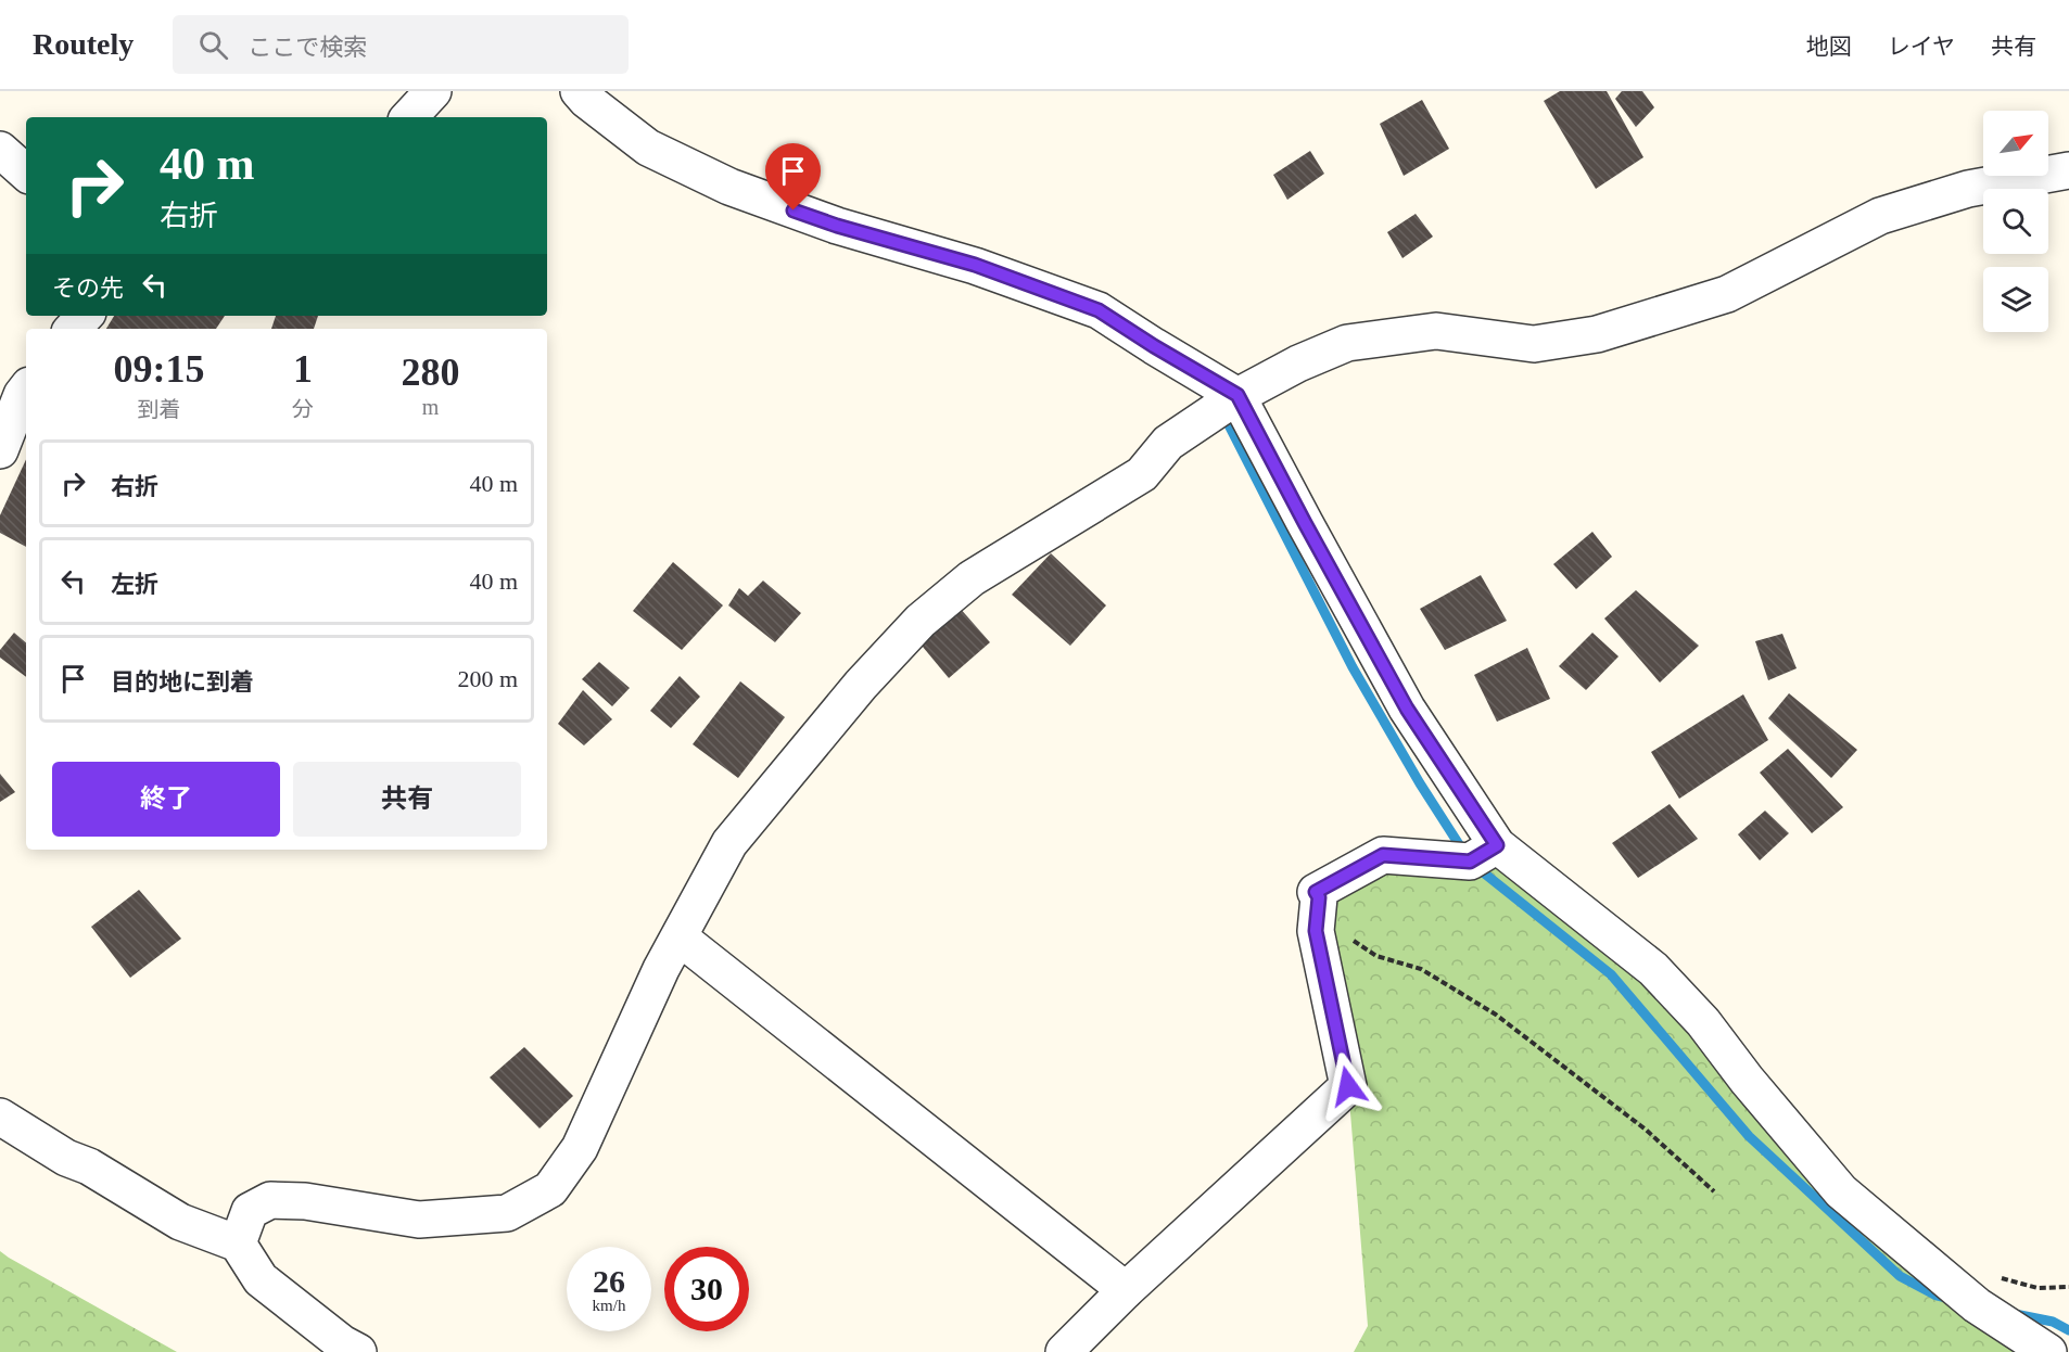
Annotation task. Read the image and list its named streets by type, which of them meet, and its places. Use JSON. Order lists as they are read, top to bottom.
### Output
{
  "north": "top right",
  "page": {
    "header": "Routely",
    "search": "ここで検索",
    "nav": ["地図", "レイヤ", "共有"],
    "turn": ["40 m", "右折"],
    "then": "その先",
    "eta": [
      "09:15",
      "到着",
      "1",
      "分",
      "280",
      "m"
    ],
    "list": [
      {
        "name": "右折",
        "value": "40 m"
      },
      {
        "name": "左折",
        "value": "40 m"
      },
      {
        "name": "目的地に到着",
        "value": "200 m"
      }
    ],
    "buttons": ["終了", "共有"],
    "speed": "26 km/h",
    "limit": "30"
  }
}
